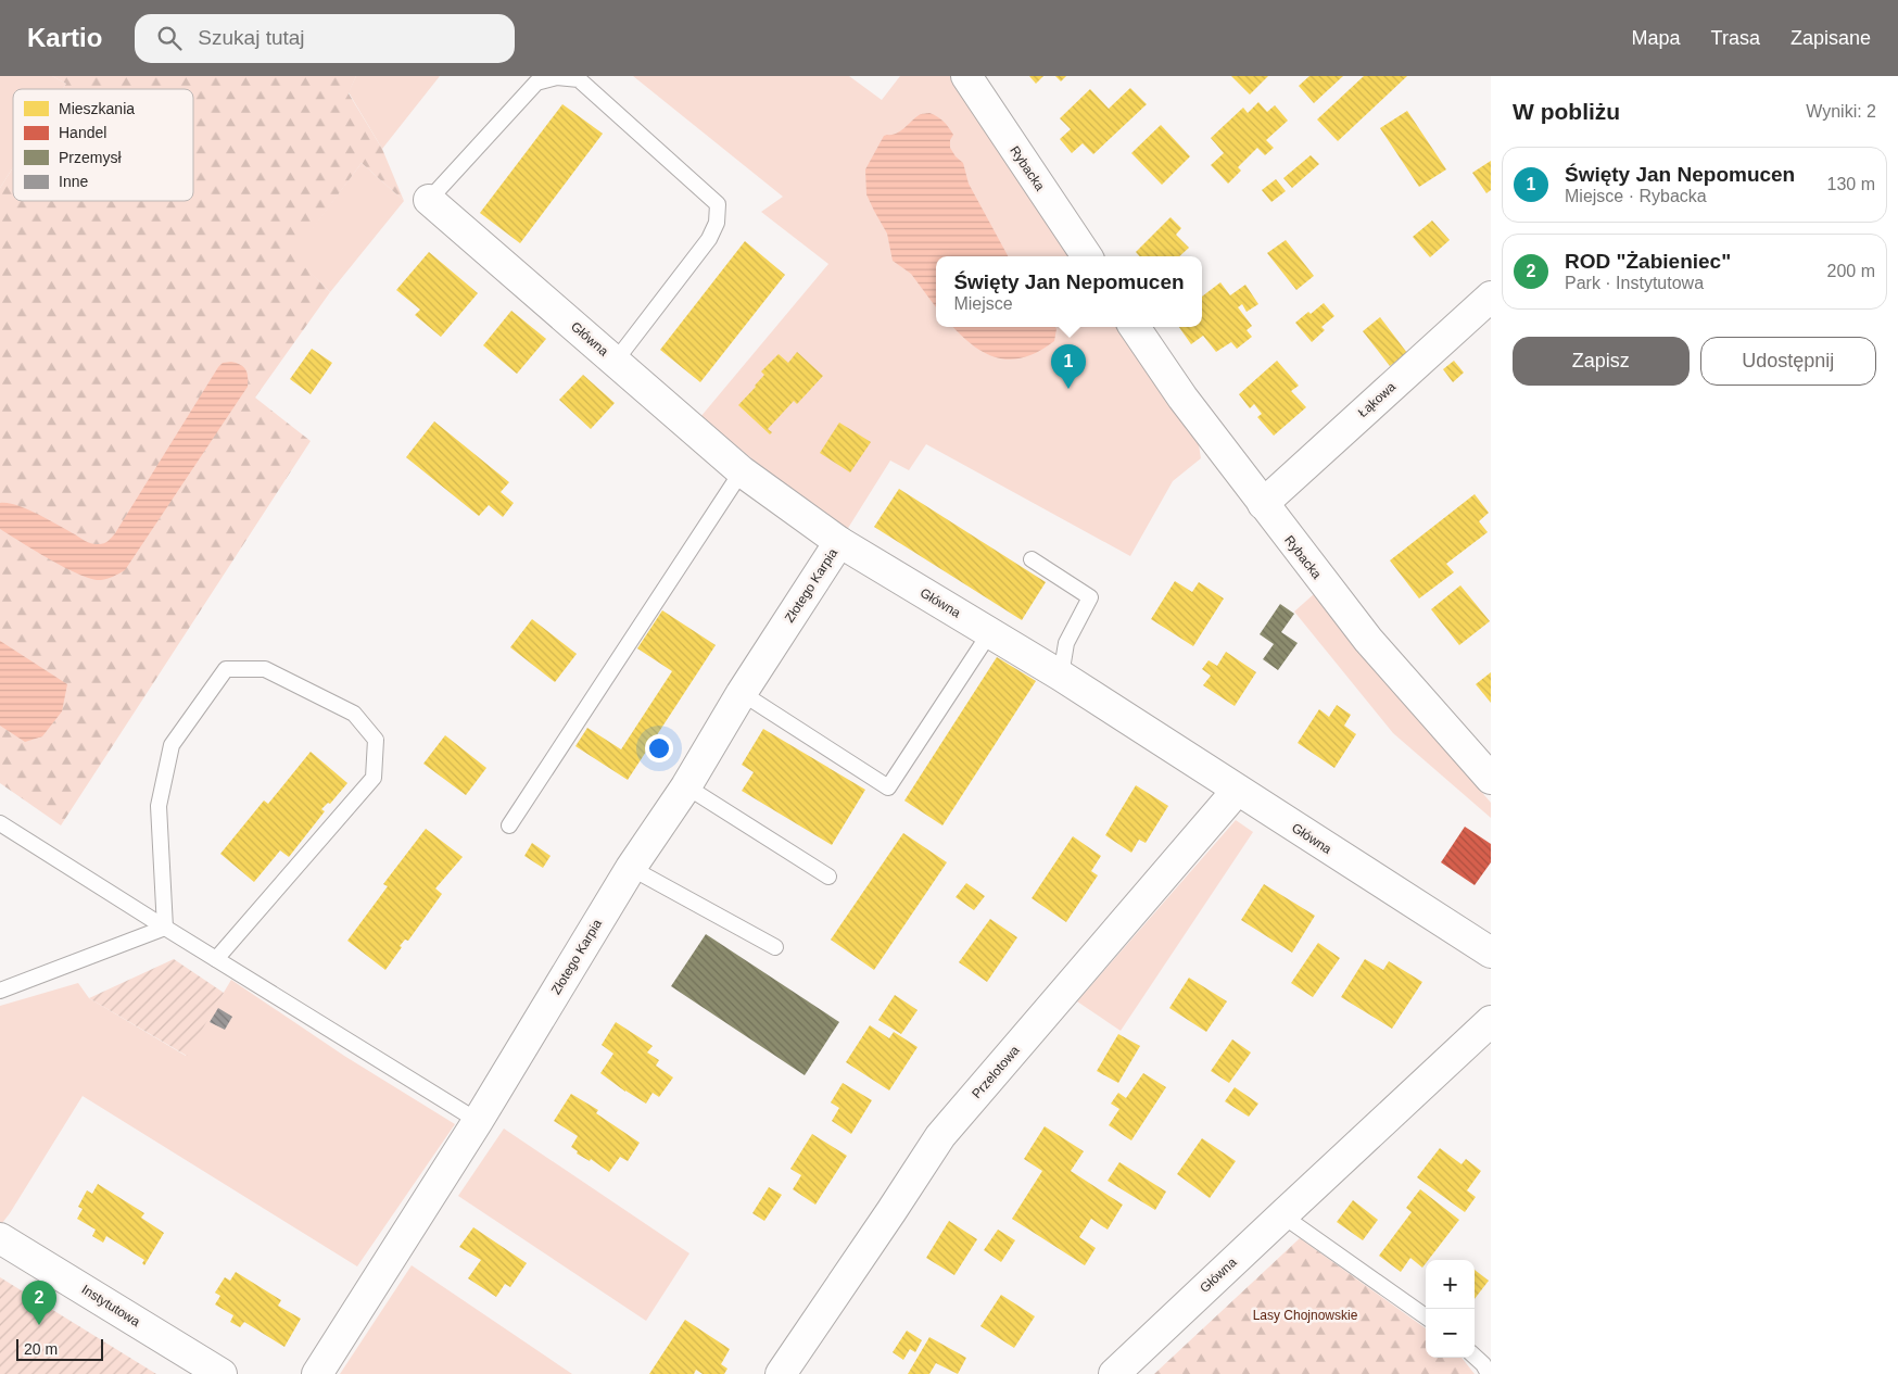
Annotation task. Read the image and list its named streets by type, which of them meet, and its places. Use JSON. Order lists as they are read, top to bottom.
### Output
{
  "streets": {
    "street": [
      "Rybacka",
      "Główna",
      "Łąkowa",
      "Złotego Karpia",
      "Przelotowa",
      "Instytutowa"
    ]
  },
  "crossings": [
    ["Rybacka", "Łąkowa"],
    ["Główna", "Złotego Karpia"],
    ["Główna", "Przelotowa"]
  ],
  "parks": ["Lasy Chojnowskie"],
  "legend": [
    "Mieszkania",
    "Handel",
    "Przemysł",
    "Inne"
  ],
  "scale_bar": "20 m",
  "page": {
    "header": "Kartio",
    "search": "Szukaj tutaj",
    "nav": ["Mapa", "Trasa", "Zapisane"],
    "heading": ["W pobliżu", "Wyniki: 2"],
    "list": [
      {
        "mark": "1",
        "name": "Święty Jan Nepomucen",
        "note": "Miejsce · Rybacka",
        "value": "130 m"
      },
      {
        "mark": "2",
        "name": "ROD \"Żabieniec\"",
        "note": "Park · Instytutowa",
        "value": "200 m"
      }
    ],
    "popup": ["Święty Jan Nepomucen", "Miejsce"],
    "buttons": ["Zapisz", "Udostępnij"],
    "pins": ["1", "2"],
    "map_buttons": ["+", "−"],
    "scale": "20 m"
  }
}
